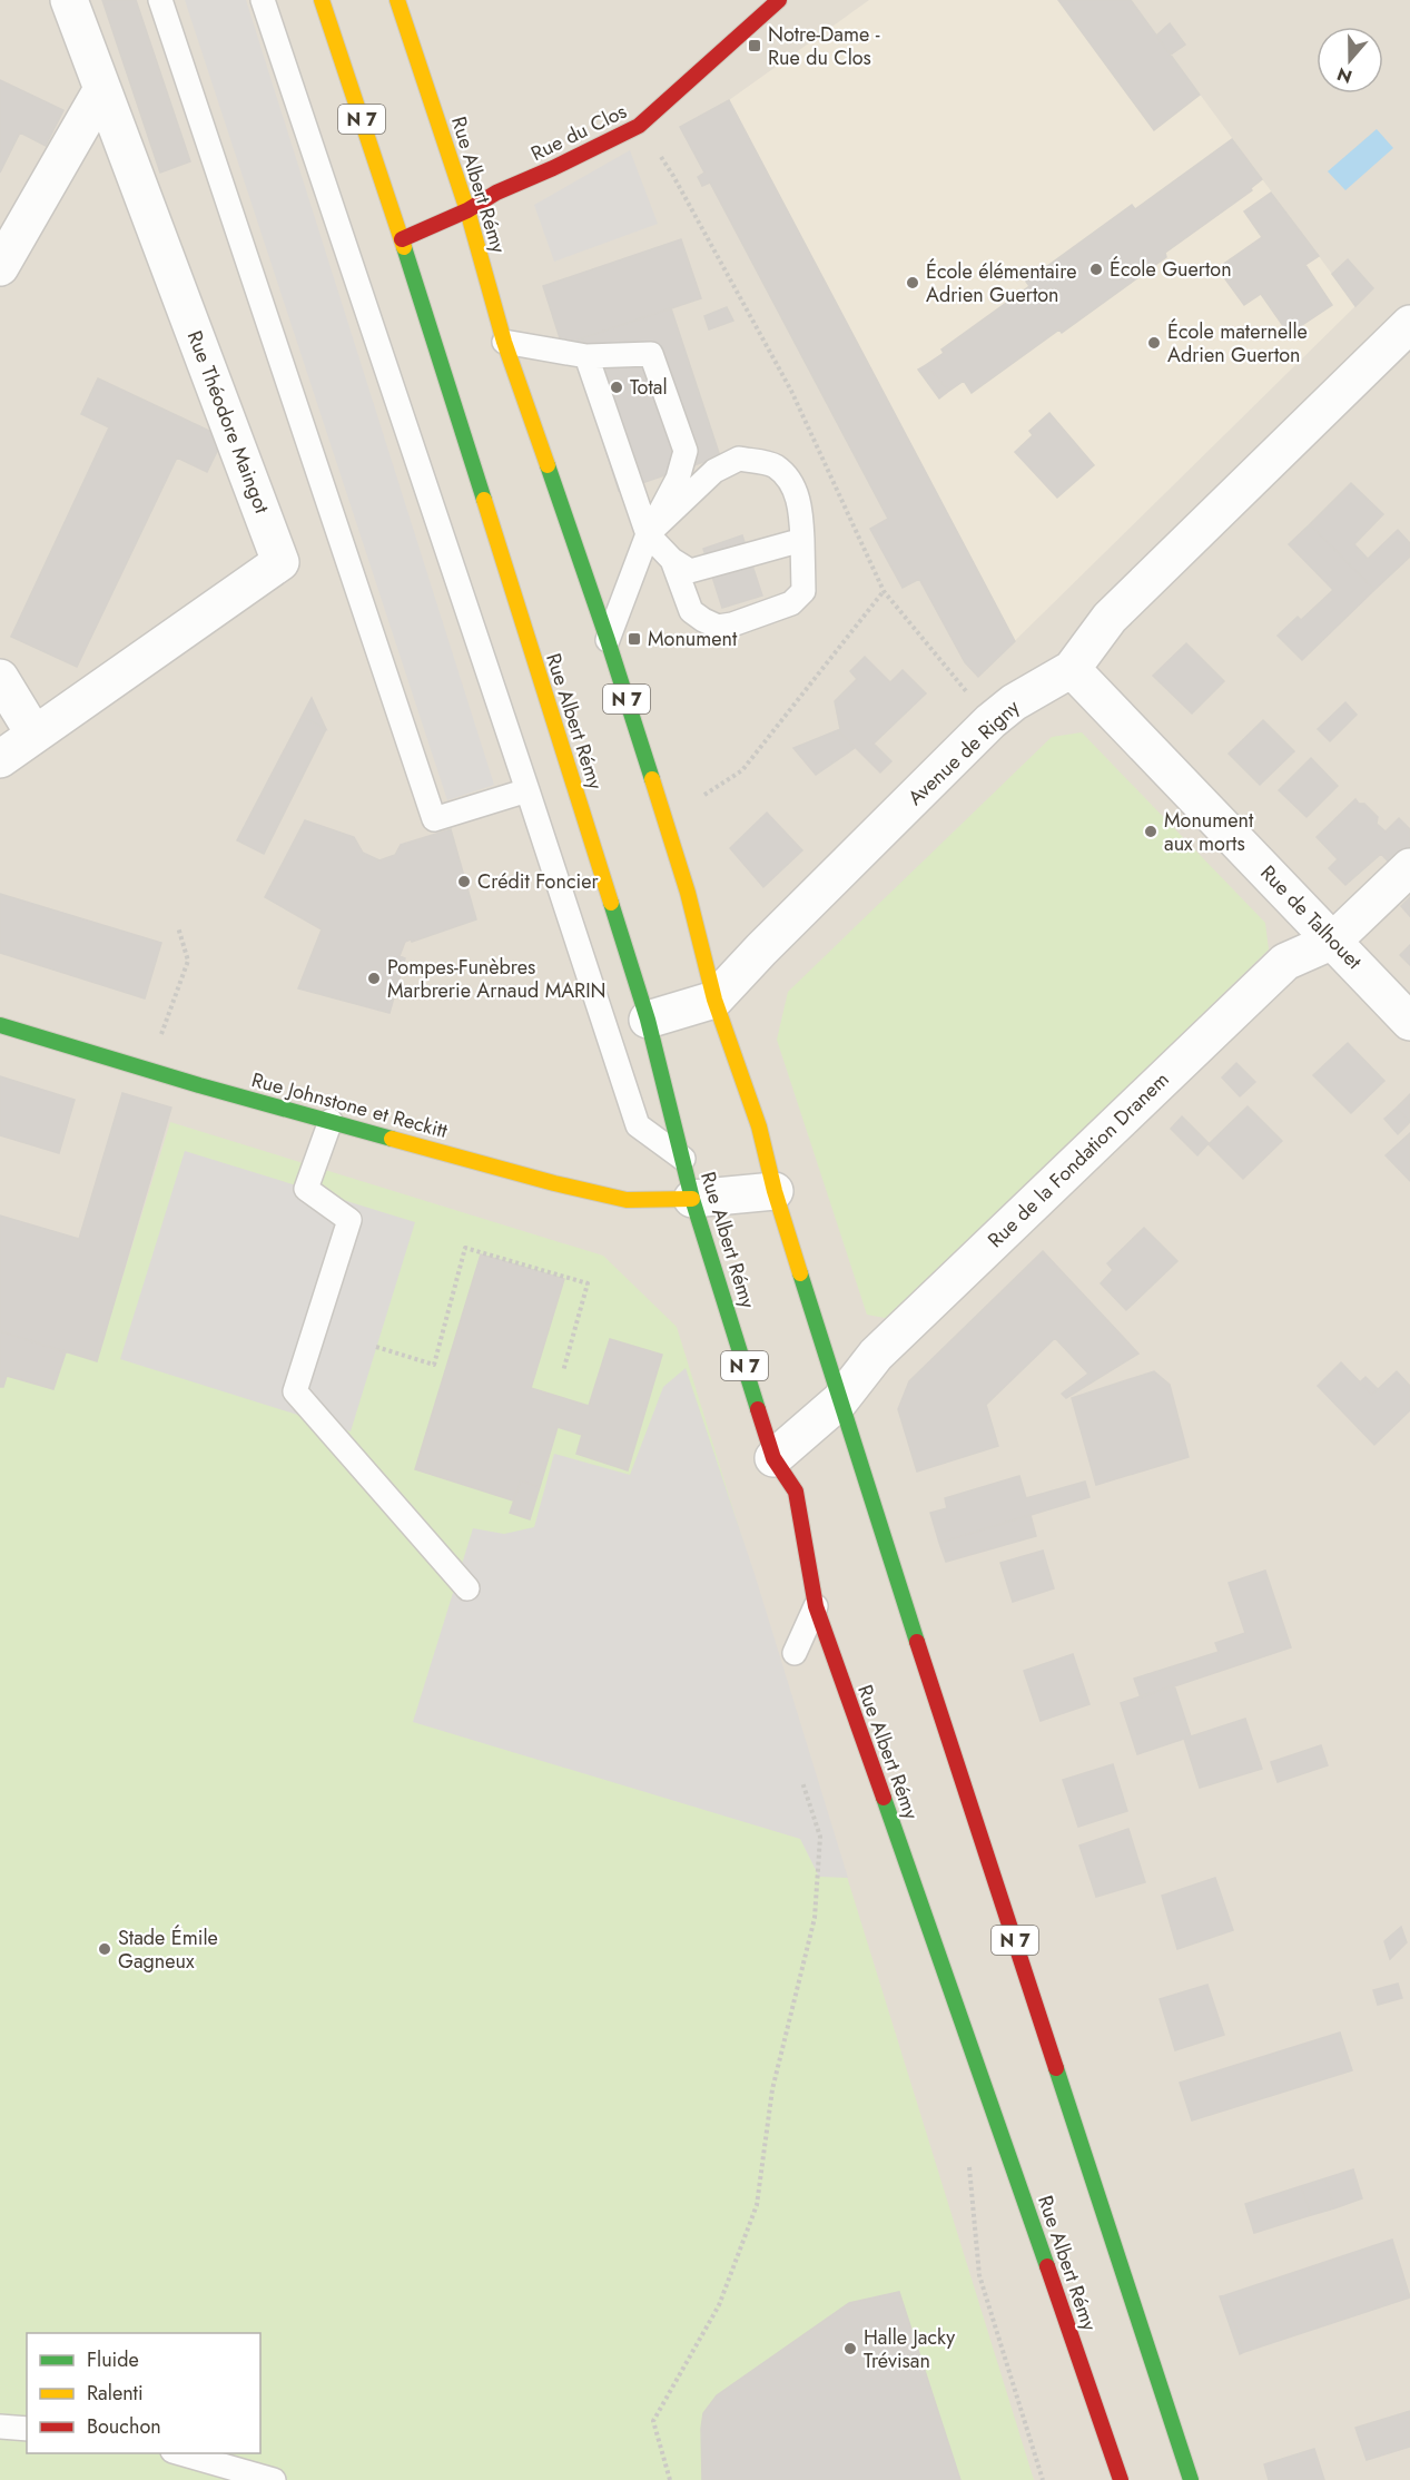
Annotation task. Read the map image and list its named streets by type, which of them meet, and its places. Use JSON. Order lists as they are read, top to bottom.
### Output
{
  "streets": {
    "main road": [
      "N 7",
      "Rue du Clos",
      "Rue Albert Rémy",
      "Rue Johnstone et Reckitt"
    ],
    "street": [
      "Rue Théodore Maingot",
      "Avenue de Rigny",
      "Rue de Talhouet",
      "Rue de la Fondation Dranem"
    ]
  },
  "crossings": [
    ["Rue du Clos", "Rue Albert Rémy"],
    ["Rue Albert Rémy", "Avenue de Rigny"],
    ["Rue Albert Rémy", "Rue Johnstone et Reckitt"],
    ["Rue Albert Rémy", "Rue de la Fondation Dranem"],
    ["Avenue de Rigny", "Rue de Talhouet"],
    ["Rue de Talhouet", "Rue de la Fondation Dranem"]
  ],
  "places": {
    "transit": ["Notre-Dame - Rue du Clos", "Monument"],
    "other": [
      "École Guerton",
      "École élémentaire Adrien Guerton",
      "École maternelle Adrien Guerton",
      "Total",
      "Monument aux morts",
      "Crédit Foncier",
      "Pompes-Funèbres Marbrerie Arnaud MARIN",
      "Stade Émile Gagneux",
      "Halle Jacky Trévisan"
    ]
  },
  "legend": ["Fluide", "Ralenti", "Bouchon"],
  "north": "bottom"
}
